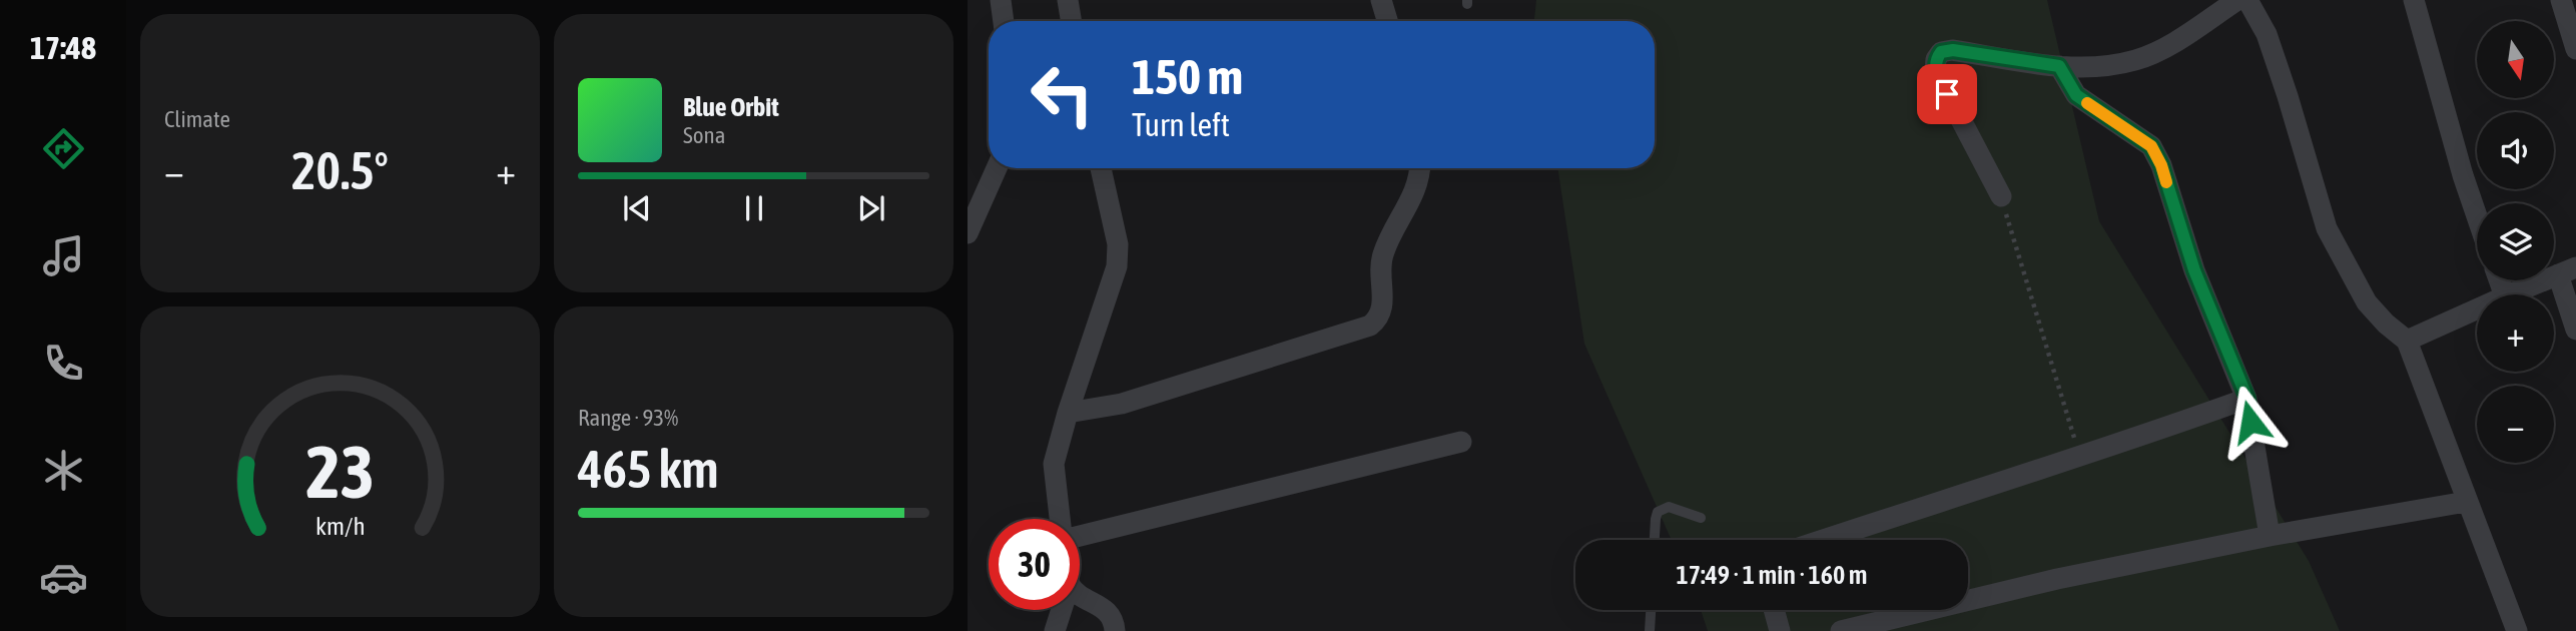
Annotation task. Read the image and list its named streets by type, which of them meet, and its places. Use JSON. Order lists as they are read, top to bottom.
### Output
{
  "north": "bottom",
  "page": {
    "tabs": "17:48",
    "tile": [
      "Climate",
      ["Range · 93%", "465 km"]
    ],
    "map_buttons": ["+", "−"],
    "turn": ["150 m", "Turn left"],
    "song": ["Blue Orbit", "Sona"],
    "heat": ["−", "20.5°", "+"],
    "limit": "30",
    "trip": "17:49 · 1 min · 160 m",
    "gauge": ["23", "km/h"]
  }
}
